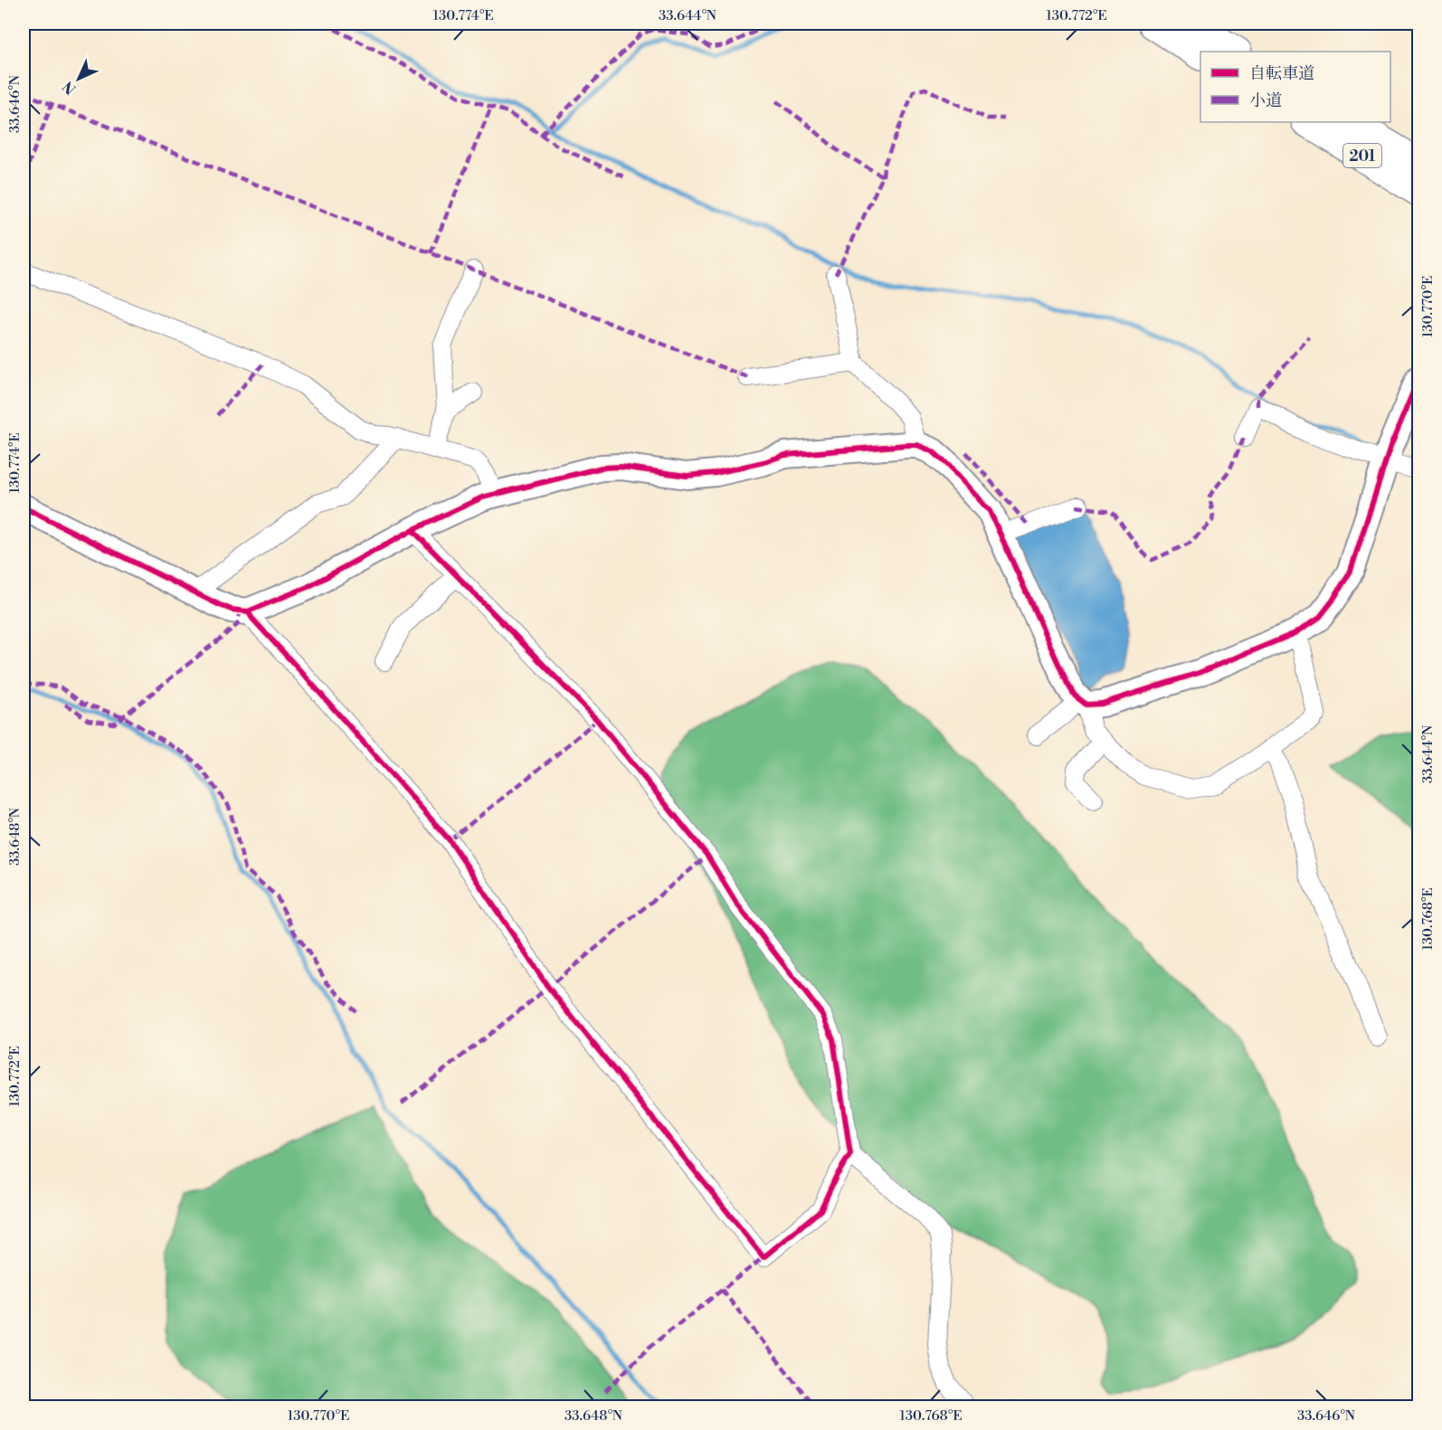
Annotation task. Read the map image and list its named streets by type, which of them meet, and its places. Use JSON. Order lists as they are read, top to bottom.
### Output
{
  "streets": {
    "highway": ["201"]
  },
  "legend": ["自転車道", "小道"],
  "north": "bottom left",
  "coordinates": [
    "130.774°E",
    "33.644°N",
    "130.772°E",
    "33.646°N",
    "130.770°E",
    "33.648°N",
    "130.768°E"
  ]
}
